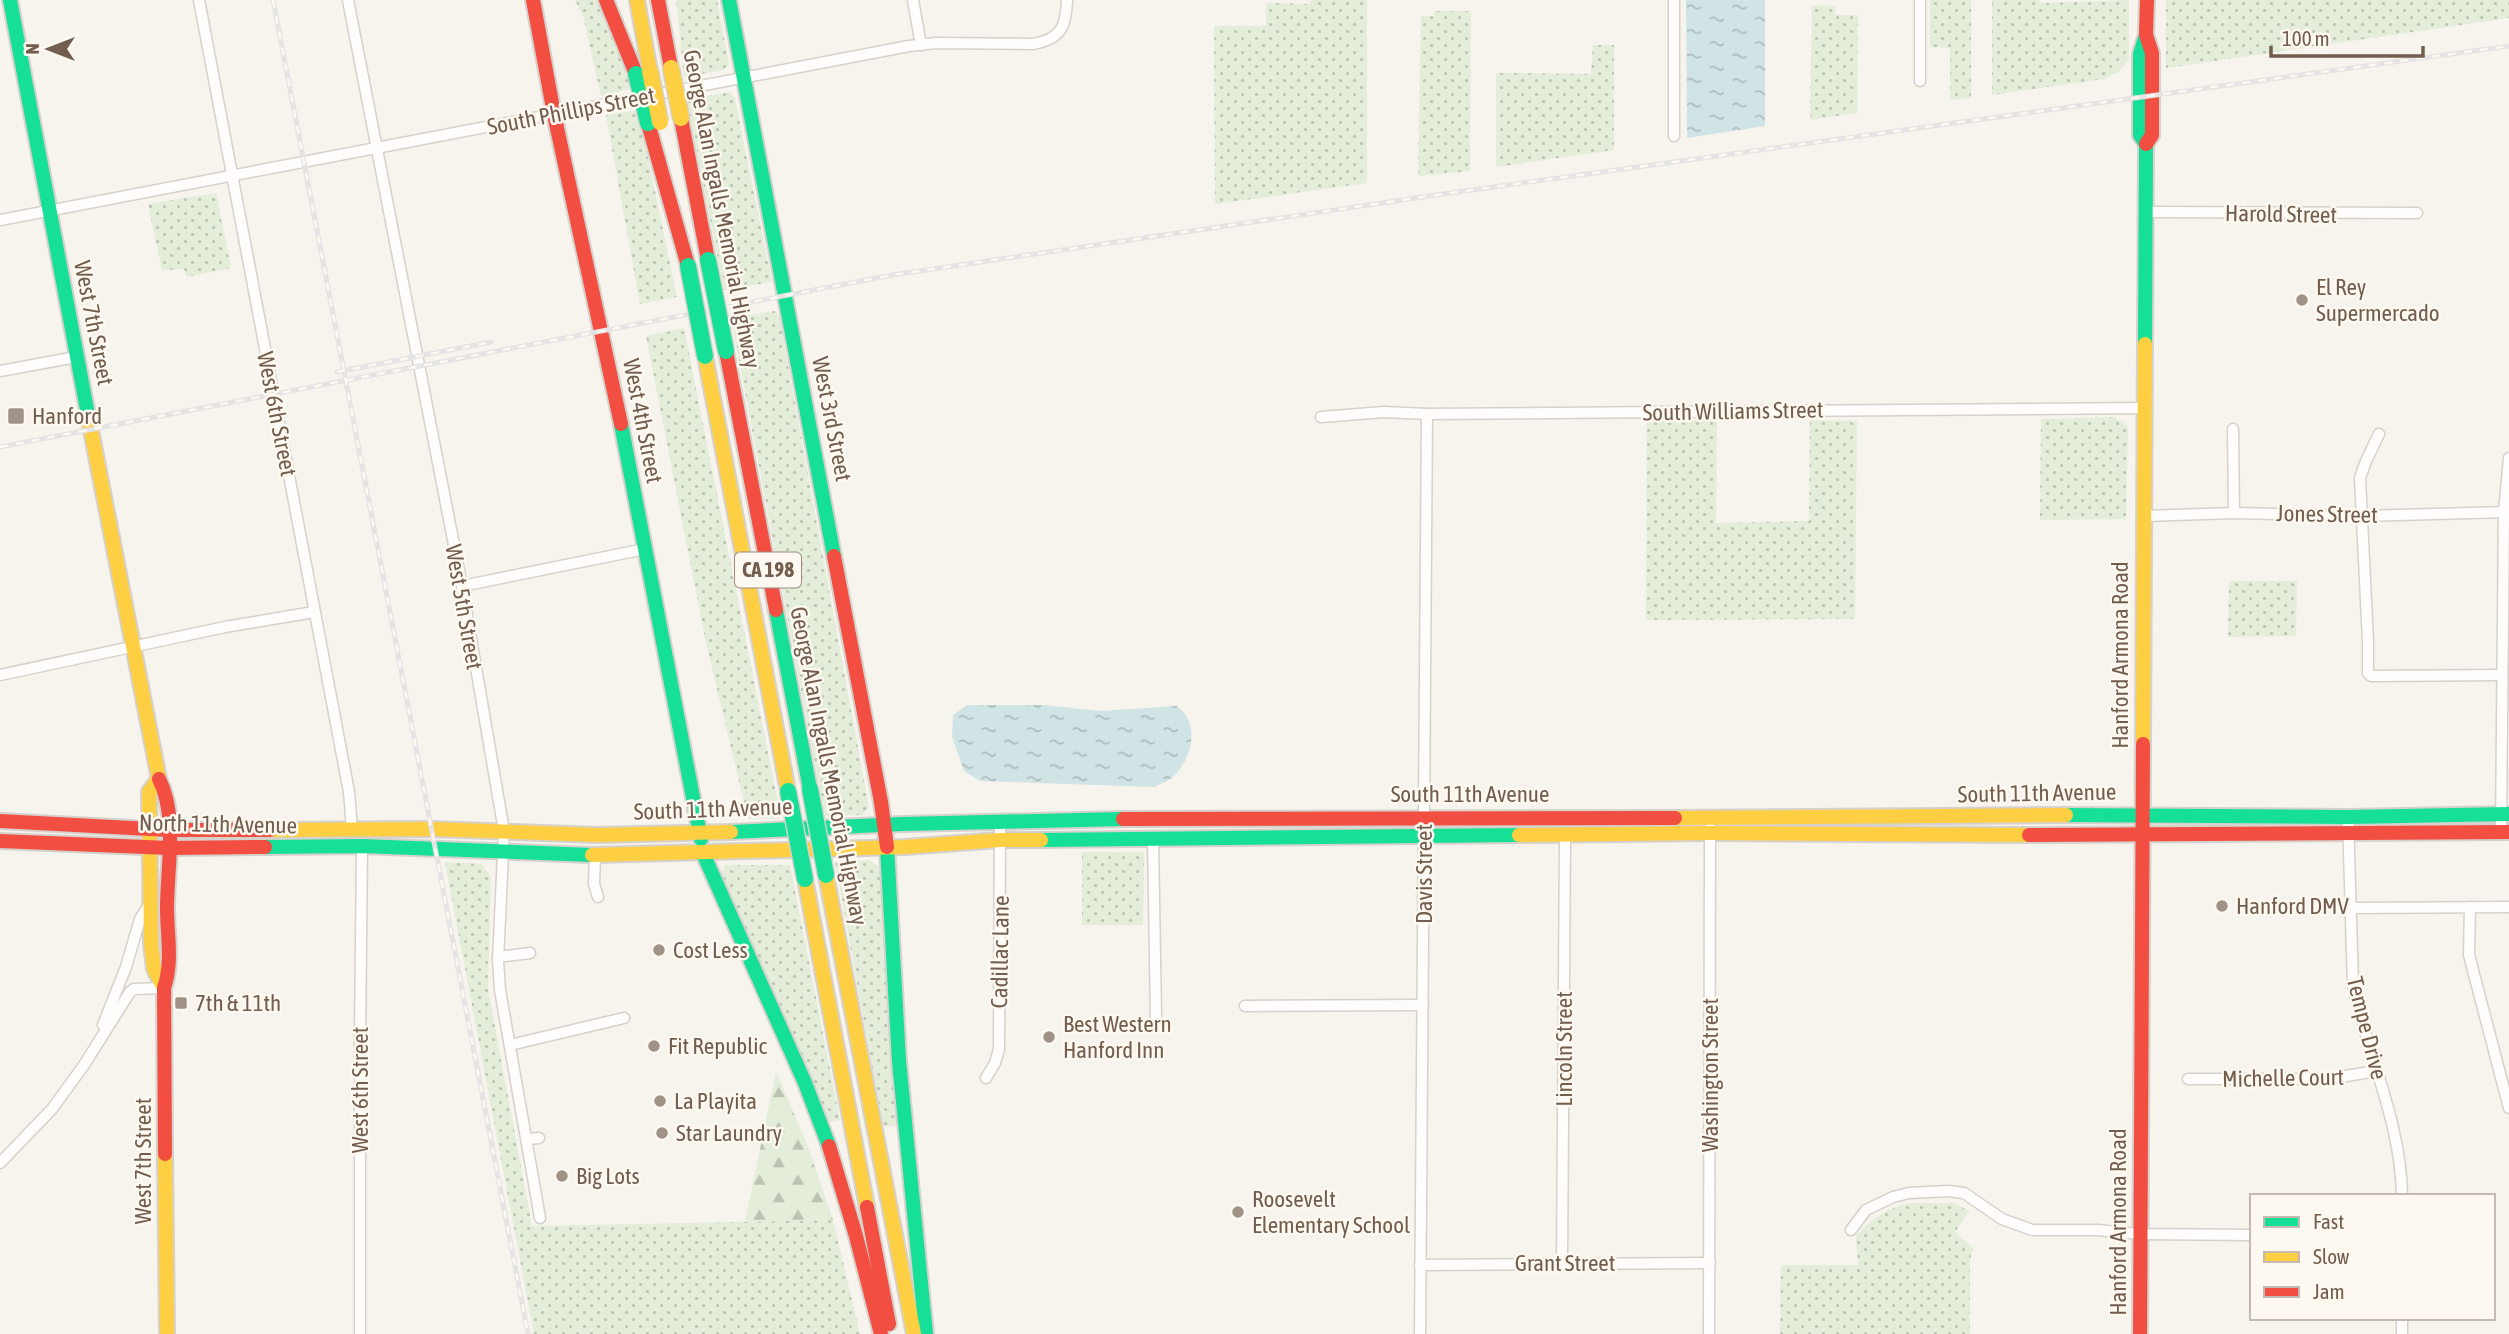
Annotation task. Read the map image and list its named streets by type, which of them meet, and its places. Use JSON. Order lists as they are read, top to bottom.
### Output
{
  "streets": {
    "main road": [
      "George Alan Ingalls Memorial Highway",
      "West 7th Street",
      "West 3rd Street",
      "West 4th Street",
      "CA 198",
      "Hanford Armona Road",
      "South 11th Avenue",
      "North 11th Avenue"
    ],
    "street": [
      "South Phillips Street",
      "Harold Street",
      "South Williams Street",
      "West 6th Street",
      "Jones Street",
      "West 5th Street",
      "Davis Street",
      "Cadillac Lane",
      "Tempe Drive",
      "Lincoln Street",
      "Washington Street",
      "Michelle Court",
      "Grant Street"
    ]
  },
  "crossings": [
    ["South Phillips Street", "West 7th Street"],
    ["South Phillips Street", "West 6th Street"],
    ["South Phillips Street", "West 3rd Street"],
    ["South Phillips Street", "West 4th Street"],
    ["South Phillips Street", "West 5th Street"],
    ["Harold Street", "Hanford Armona Road"],
    ["West 7th Street", "North 11th Avenue"],
    ["South Williams Street", "Hanford Armona Road"],
    ["South Williams Street", "Davis Street"],
    ["West 6th Street", "North 11th Avenue"],
    ["West 3rd Street", "South 11th Avenue"],
    ["West 4th Street", "South 11th Avenue"],
    ["Jones Street", "Hanford Armona Road"],
    ["West 5th Street", "South 11th Avenue"],
    ["Hanford Armona Road", "South 11th Avenue"],
    ["South 11th Avenue", "North 11th Avenue"],
    ["South 11th Avenue", "Davis Street"],
    ["South 11th Avenue", "Cadillac Lane"],
    ["South 11th Avenue", "Tempe Drive"],
    ["South 11th Avenue", "Lincoln Street"],
    ["South 11th Avenue", "Washington Street"],
    ["Davis Street", "Grant Street"],
    ["Tempe Drive", "Michelle Court"],
    ["Lincoln Street", "Grant Street"],
    ["Washington Street", "Grant Street"]
  ],
  "places": {
    "other": [
      "El Rey Supermercado",
      "Hanford DMV",
      "Cost Less",
      "Best Western Hanford Inn",
      "Fit Republic",
      "La Playita",
      "Star Laundry",
      "Big Lots",
      "Roosevelt Elementary School"
    ],
    "transit": ["Hanford", "7th & 11th"]
  },
  "legend": ["Fast", "Slow", "Jam"],
  "scale_bar": "100 m",
  "north": "left"
}
